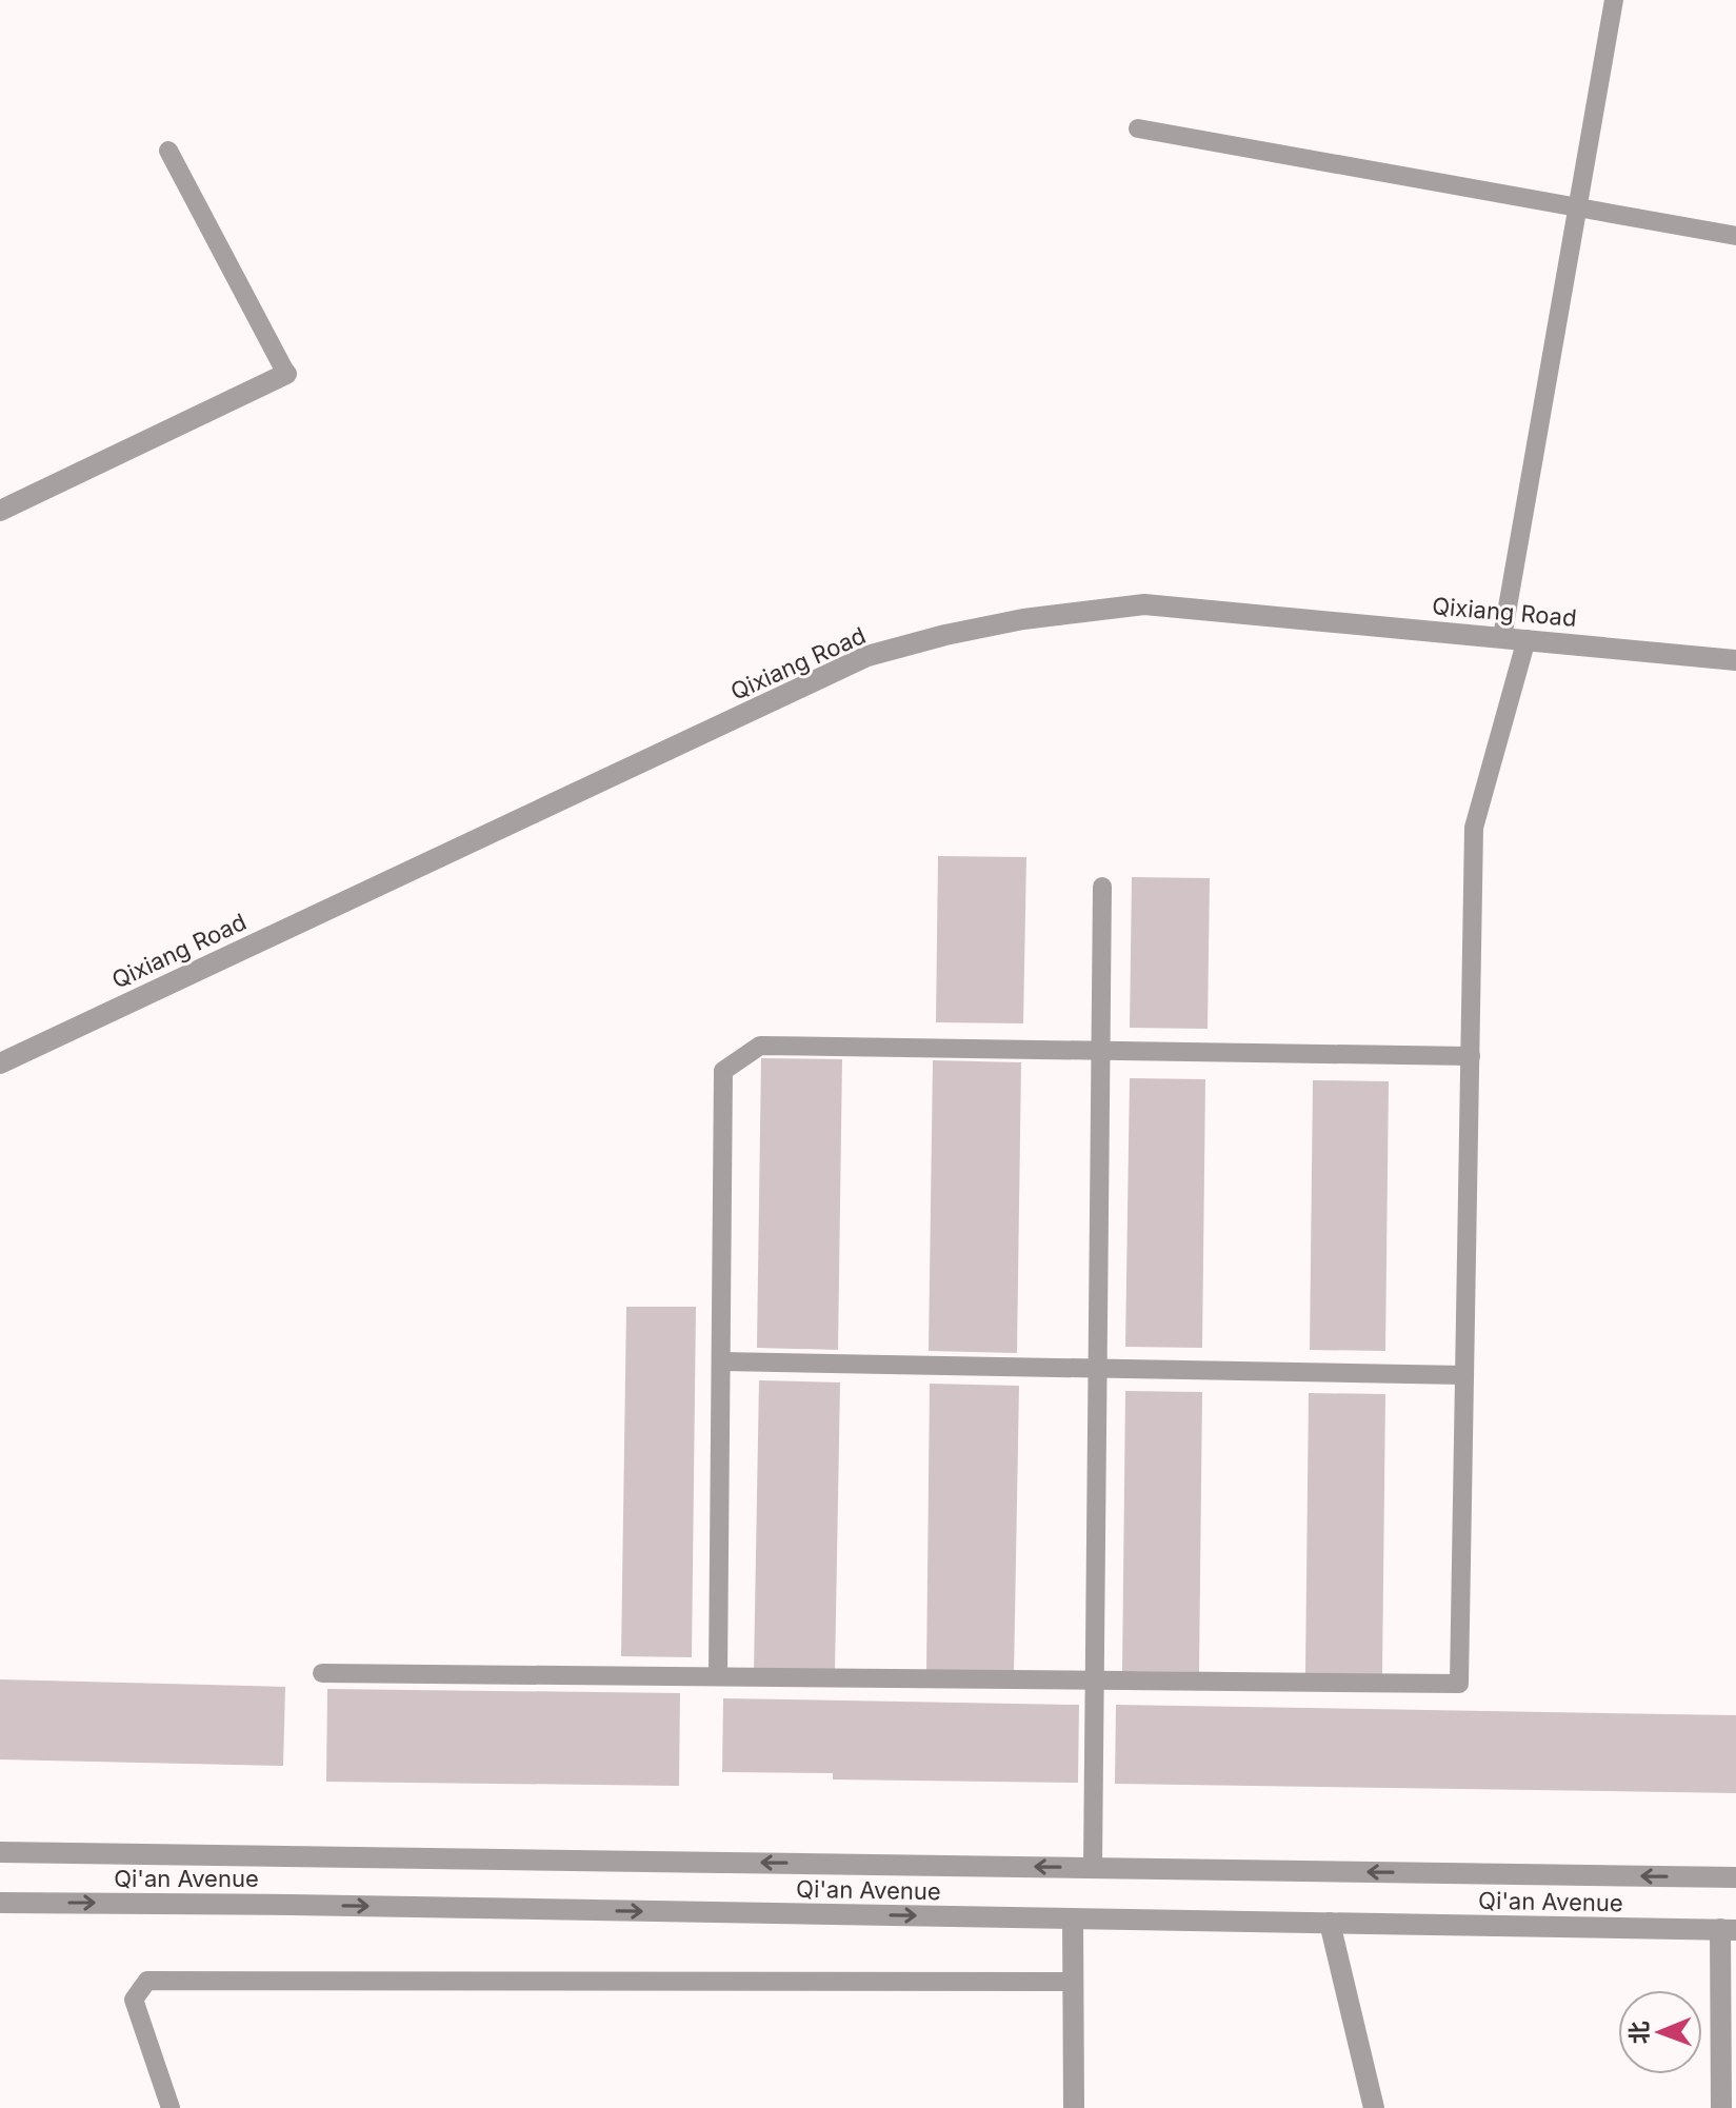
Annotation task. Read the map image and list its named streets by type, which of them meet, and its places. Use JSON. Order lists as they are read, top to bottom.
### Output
{
  "streets": {
    "street": ["Qixiang Road", "Qi'an Avenue"]
  },
  "north": "left"
}
